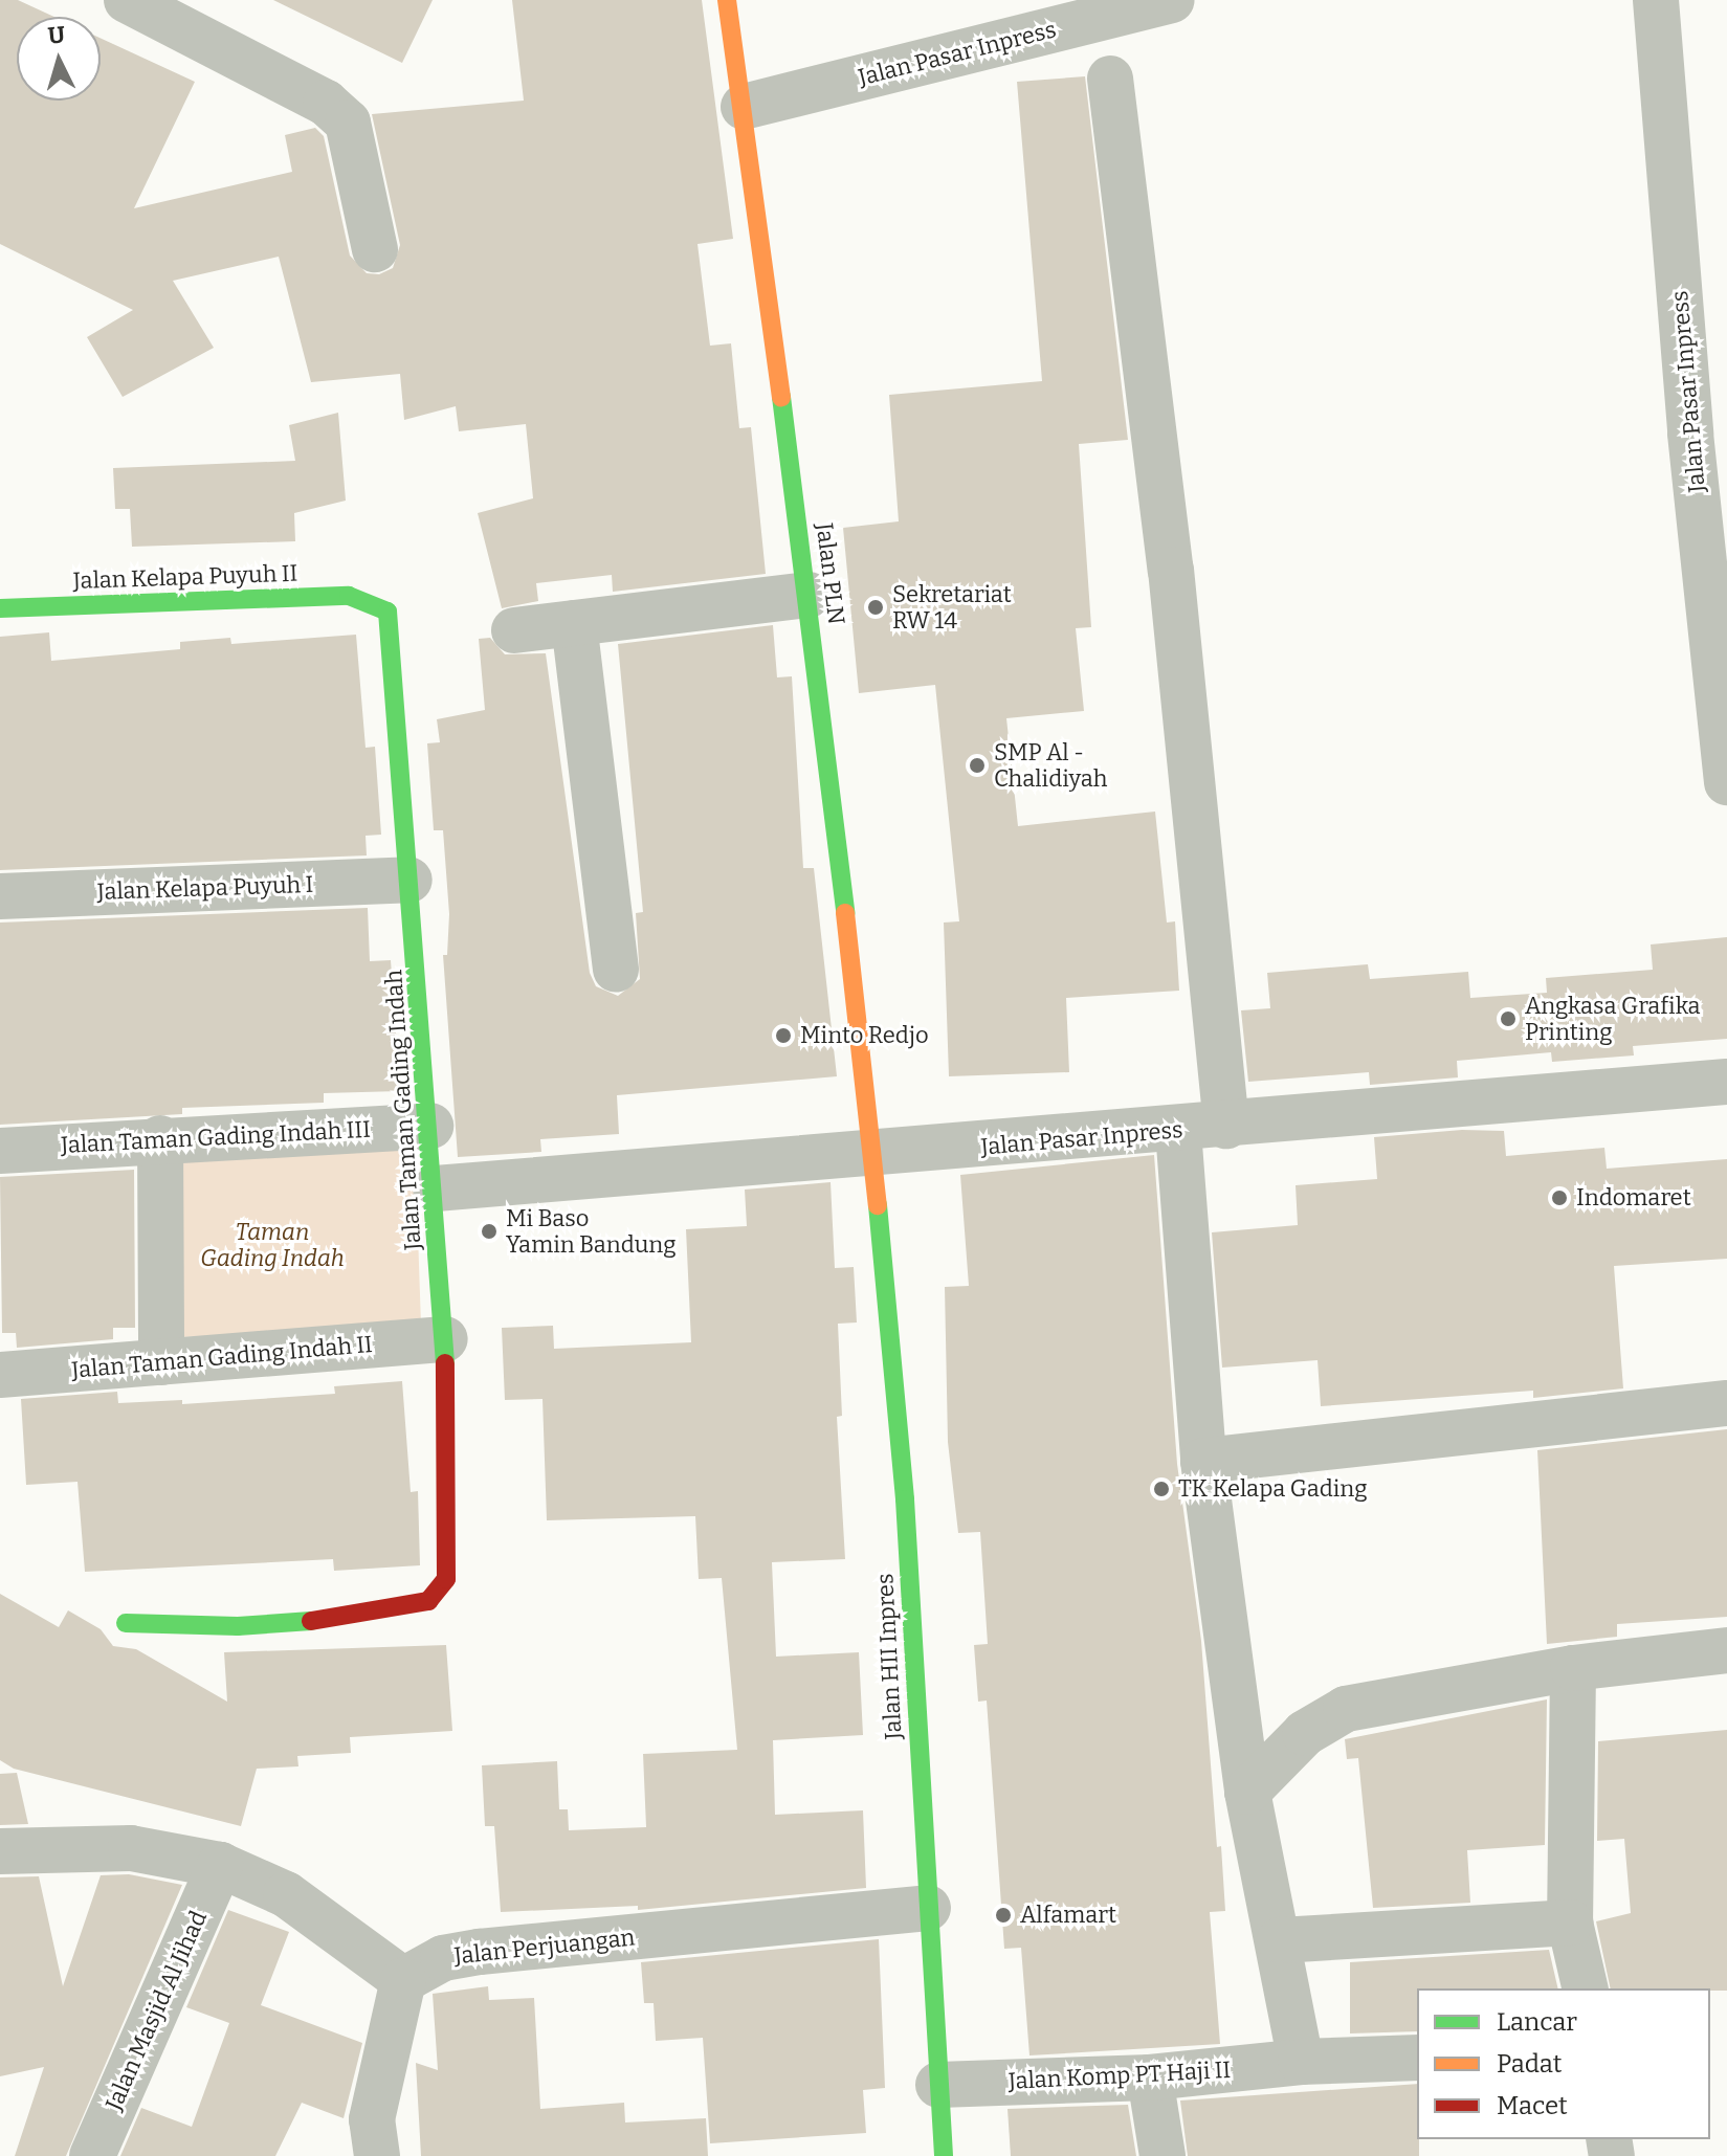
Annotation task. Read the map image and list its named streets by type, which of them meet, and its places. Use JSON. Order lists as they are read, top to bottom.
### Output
{
  "streets": {
    "street": [
      "Jalan Pasar Inpress",
      "Jalan PLN",
      "Jalan Kelapa Puyuh II",
      "Jalan Kelapa Puyuh I",
      "Jalan Taman Gading Indah",
      "Jalan Taman Gading Indah III",
      "Jalan Taman Gading Indah II",
      "Jalan HII Inpres",
      "Jalan Perjuangan",
      "Jalan Masjid Al Jihad",
      "Jalan Komp PT Haji II"
    ]
  },
  "crossings": [
    ["Jalan Pasar Inpress", "Jalan PLN"],
    ["Jalan Pasar Inpress", "Jalan Taman Gading Indah"],
    ["Jalan Pasar Inpress", "Jalan HII Inpres"],
    ["Jalan PLN", "Jalan HII Inpres"],
    ["Jalan Kelapa Puyuh II", "Jalan Taman Gading Indah"],
    ["Jalan Kelapa Puyuh I", "Jalan Taman Gading Indah"],
    ["Jalan Taman Gading Indah", "Jalan Taman Gading Indah III"],
    ["Jalan Taman Gading Indah", "Jalan Taman Gading Indah II"],
    ["Jalan HII Inpres", "Jalan Perjuangan"],
    ["Jalan HII Inpres", "Jalan Komp PT Haji II"]
  ],
  "parks": ["Taman Gading Indah"],
  "places": [
    "Sekretariat RW 14",
    "SMP Al - Chalidiyah",
    "Angkasa Grafika Printing",
    "Minto Redjo",
    "Indomaret",
    "Mi Baso Yamin Bandung",
    "TK Kelapa Gading",
    "Alfamart"
  ],
  "legend": ["Lancar", "Padat", "Macet"],
  "north": "top"
}
